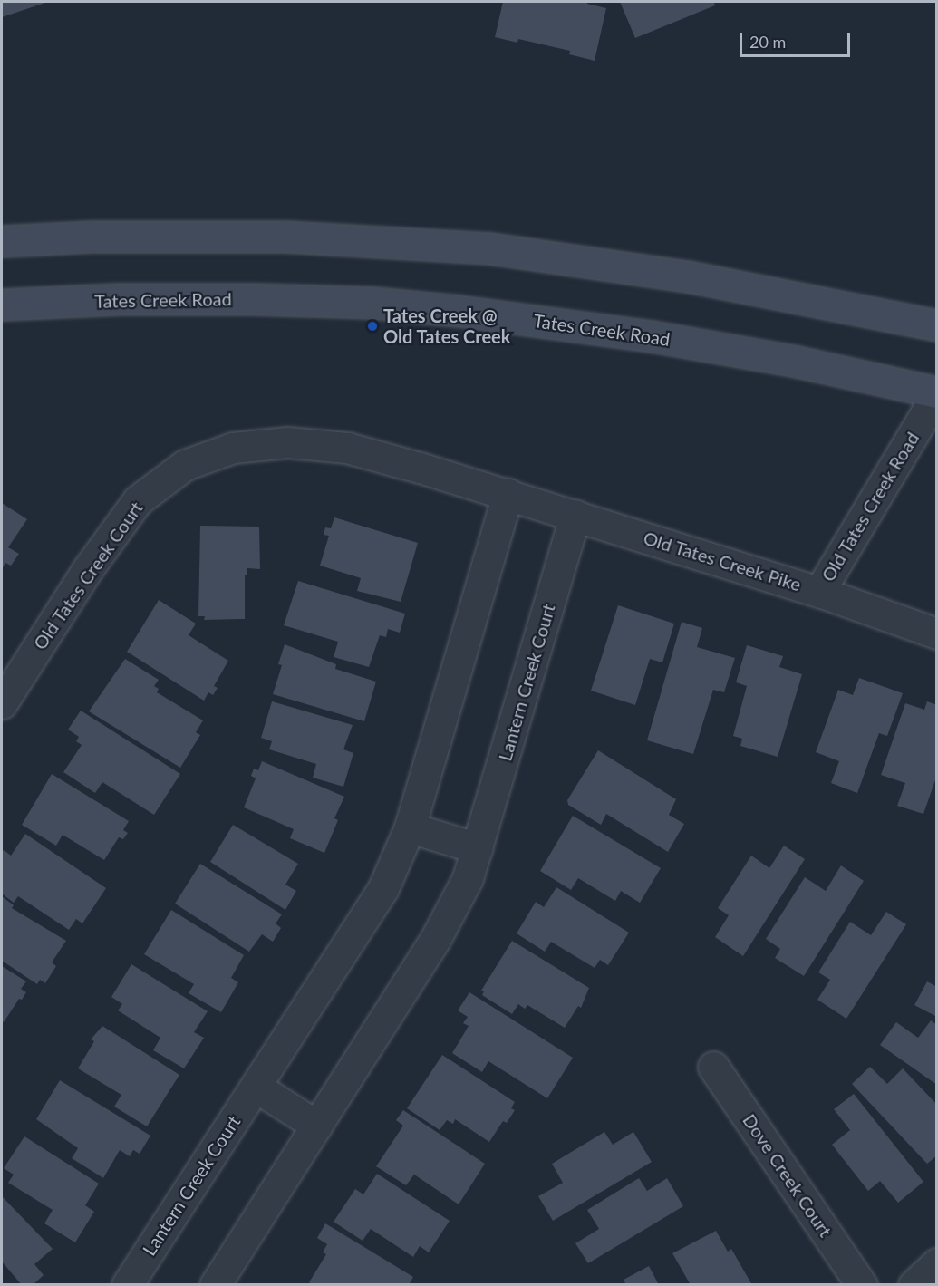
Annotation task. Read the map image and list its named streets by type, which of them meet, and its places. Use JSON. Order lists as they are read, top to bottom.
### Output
{
  "streets": {
    "main road": ["Tates Creek Road"],
    "street": [
      "Old Tates Creek Road",
      "Old Tates Creek Pike",
      "Old Tates Creek Court",
      "Lantern Creek Court",
      "Dove Creek Court"
    ]
  },
  "crossings": [
    ["Tates Creek Road", "Old Tates Creek Road"],
    ["Old Tates Creek Road", "Old Tates Creek Pike"],
    ["Old Tates Creek Pike", "Old Tates Creek Court"],
    ["Old Tates Creek Pike", "Lantern Creek Court"],
    ["Old Tates Creek Court", "Lantern Creek Court"]
  ],
  "places": ["Tates Creek @ Old Tates Creek"],
  "scale_bar": "20 m"
}
